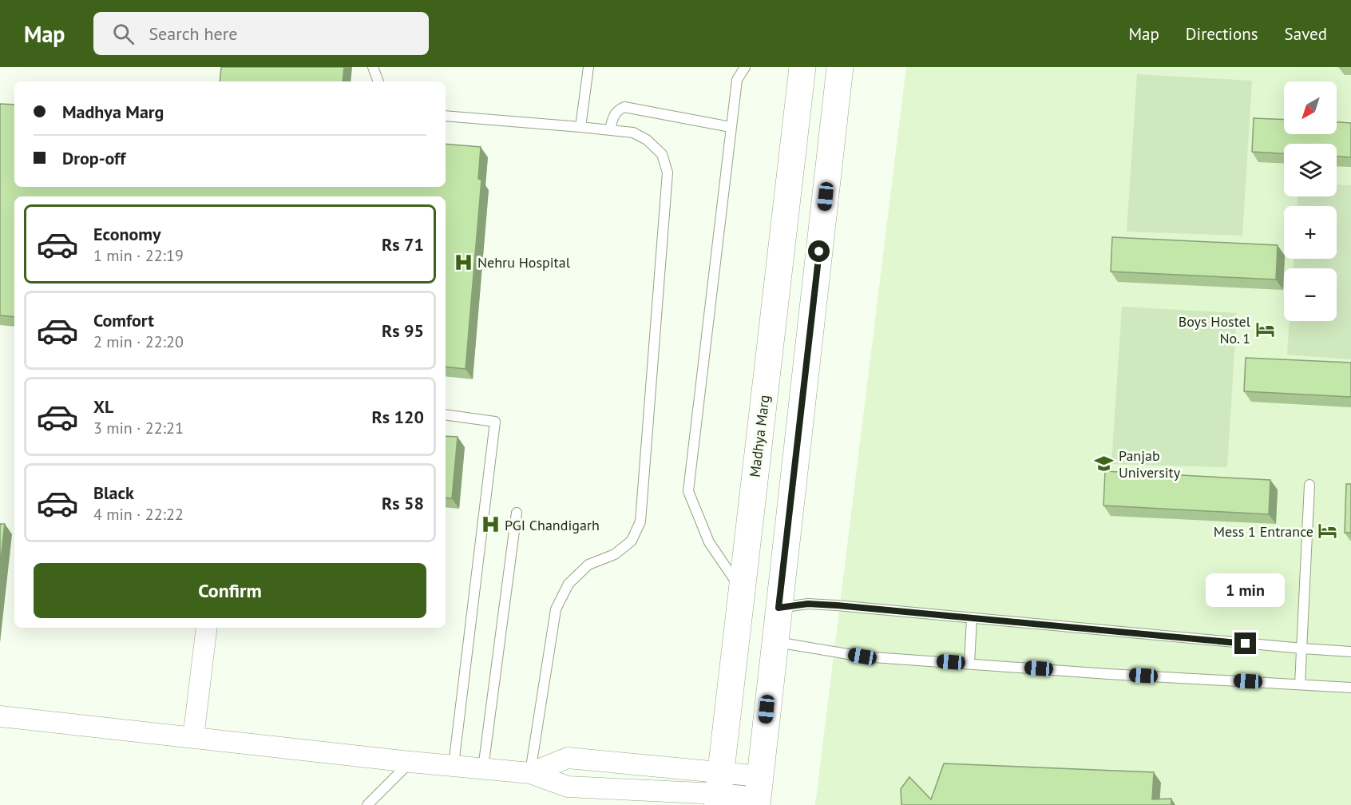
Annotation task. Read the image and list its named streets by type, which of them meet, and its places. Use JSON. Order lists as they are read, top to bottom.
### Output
{
  "streets": {
    "main road": ["Madhya Marg"]
  },
  "places": {
    "hospital": ["Nehru Hospital", "PGI Chandigarh"],
    "hotel": ["Boys Hostel No. 1", "Mess 1 Entrance"],
    "school or university": ["Panjab University"]
  },
  "north": "bottom left",
  "page": {
    "header": "Map",
    "search": "Search here",
    "nav": ["Map", "Directions", "Saved"],
    "map_buttons": ["+", "−"],
    "banner": ["Madhya Marg", "Drop-off"],
    "list": [
      {
        "name": "Economy",
        "note": "1 min · 22:19",
        "value": "Rs 71"
      },
      {
        "name": "Comfort",
        "note": "2 min · 22:20",
        "value": "Rs 95"
      },
      {
        "name": "XL",
        "note": "3 min · 22:21",
        "value": "Rs 120"
      },
      {
        "name": "Black",
        "note": "4 min · 22:22",
        "value": "Rs 58"
      }
    ],
    "buttons": "Confirm",
    "bubble": "1 min"
  }
}
